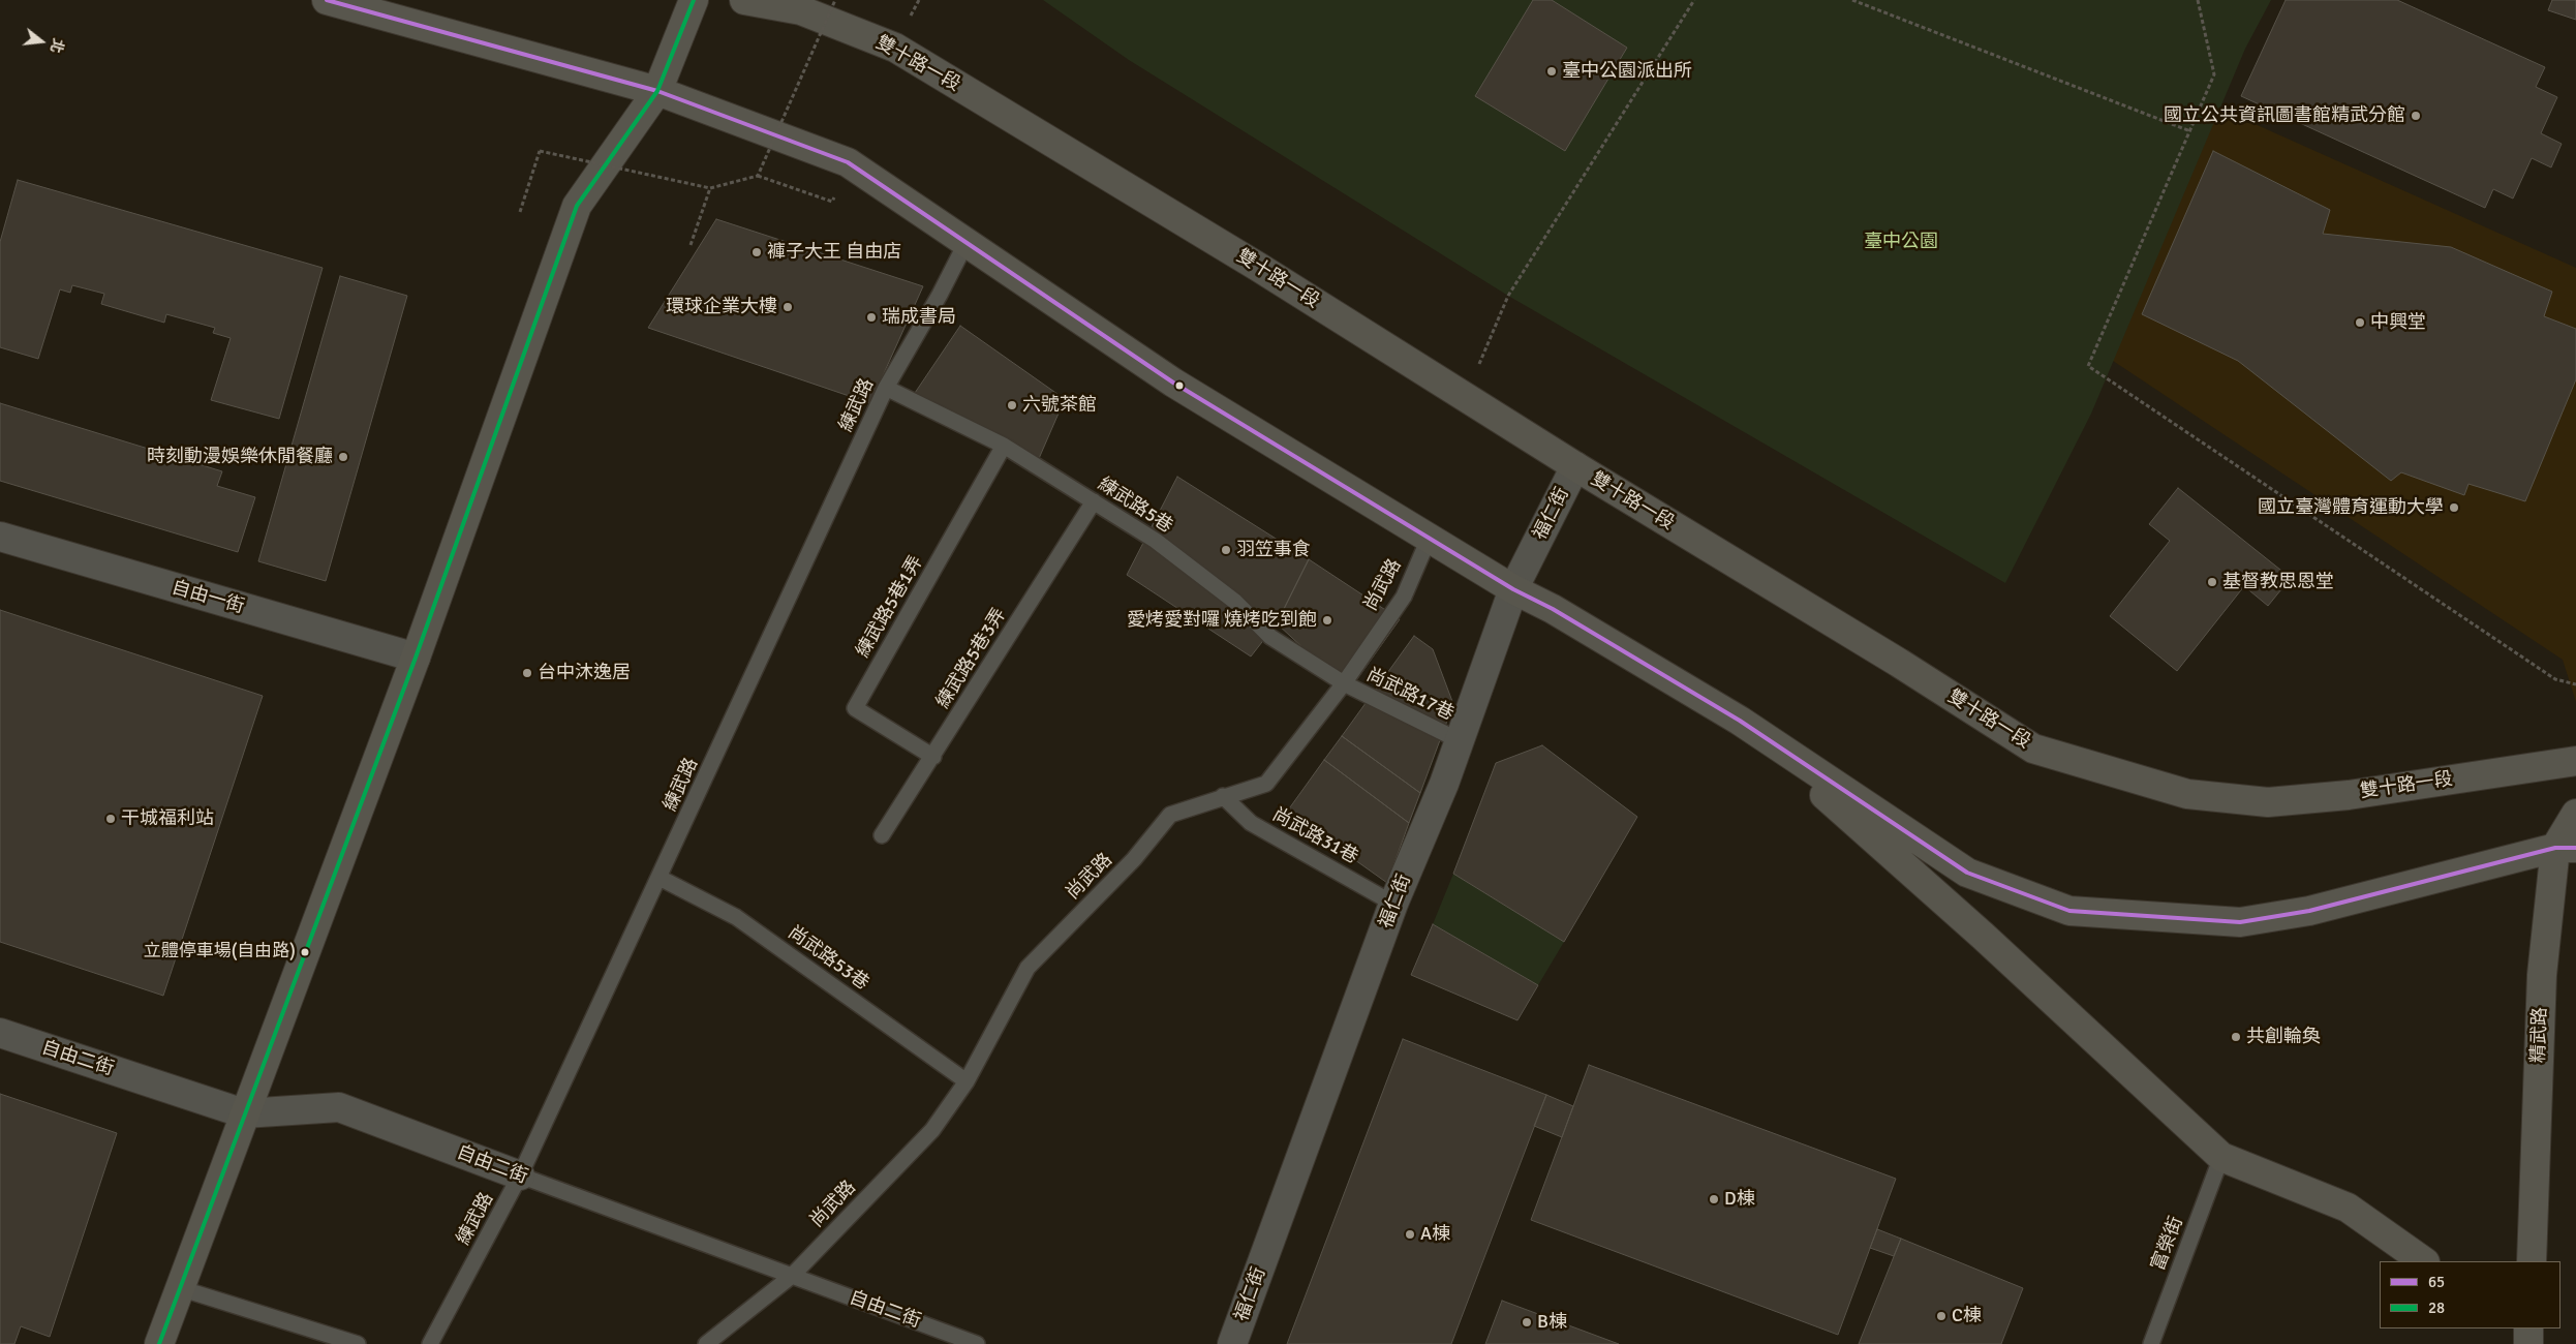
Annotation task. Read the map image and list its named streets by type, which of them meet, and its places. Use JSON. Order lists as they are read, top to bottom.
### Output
{
  "streets": {
    "main road": ["雙十路一段", "精武路"],
    "street": ["福仁街", "自由一街", "自由二街"],
    "lane": [
      "練武路",
      "練武路5巷",
      "尚武路",
      "練武路5巷1弄",
      "練武路5巷3弄",
      "尚武路17巷",
      "尚武路31巷",
      "尚武路53巷",
      "富榮街"
    ]
  },
  "crossings": [
    ["雙十路一段", "福仁街"],
    ["練武路", "練武路5巷"],
    ["練武路", "尚武路53巷"],
    ["練武路", "自由二街"],
    ["練武路5巷", "尚武路"],
    ["練武路5巷", "練武路5巷1弄"],
    ["練武路5巷", "練武路5巷3弄"],
    ["練武路5巷", "尚武路17巷"],
    ["福仁街", "尚武路17巷"],
    ["福仁街", "尚武路31巷"],
    ["尚武路", "尚武路17巷"],
    ["尚武路", "尚武路31巷"],
    ["尚武路", "尚武路53巷"],
    ["尚武路", "自由二街"],
    ["練武路5巷1弄", "練武路5巷3弄"]
  ],
  "parks": ["臺中公園"],
  "places": [
    "臺中公園派出所",
    "國立公共資訊圖書館精武分館",
    "褲子大王 自由店",
    "環球企業大樓",
    "瑞成書局",
    "中興堂",
    "六號茶館",
    "時刻動漫娛樂休閒餐廳",
    "國立臺灣體育運動大學",
    "羽笠事食",
    "基督教思恩堂",
    "愛烤愛對囉 燒烤吃到飽",
    "台中沐逸居",
    "干城福利站",
    "立體停車場(自由路)",
    "共創輪奐",
    "D棟",
    "A棟",
    "C棟",
    "B棟"
  ],
  "lines": ["transit line 65", "transit line 28"],
  "legend": ["65", "28"],
  "north": "right"
}
